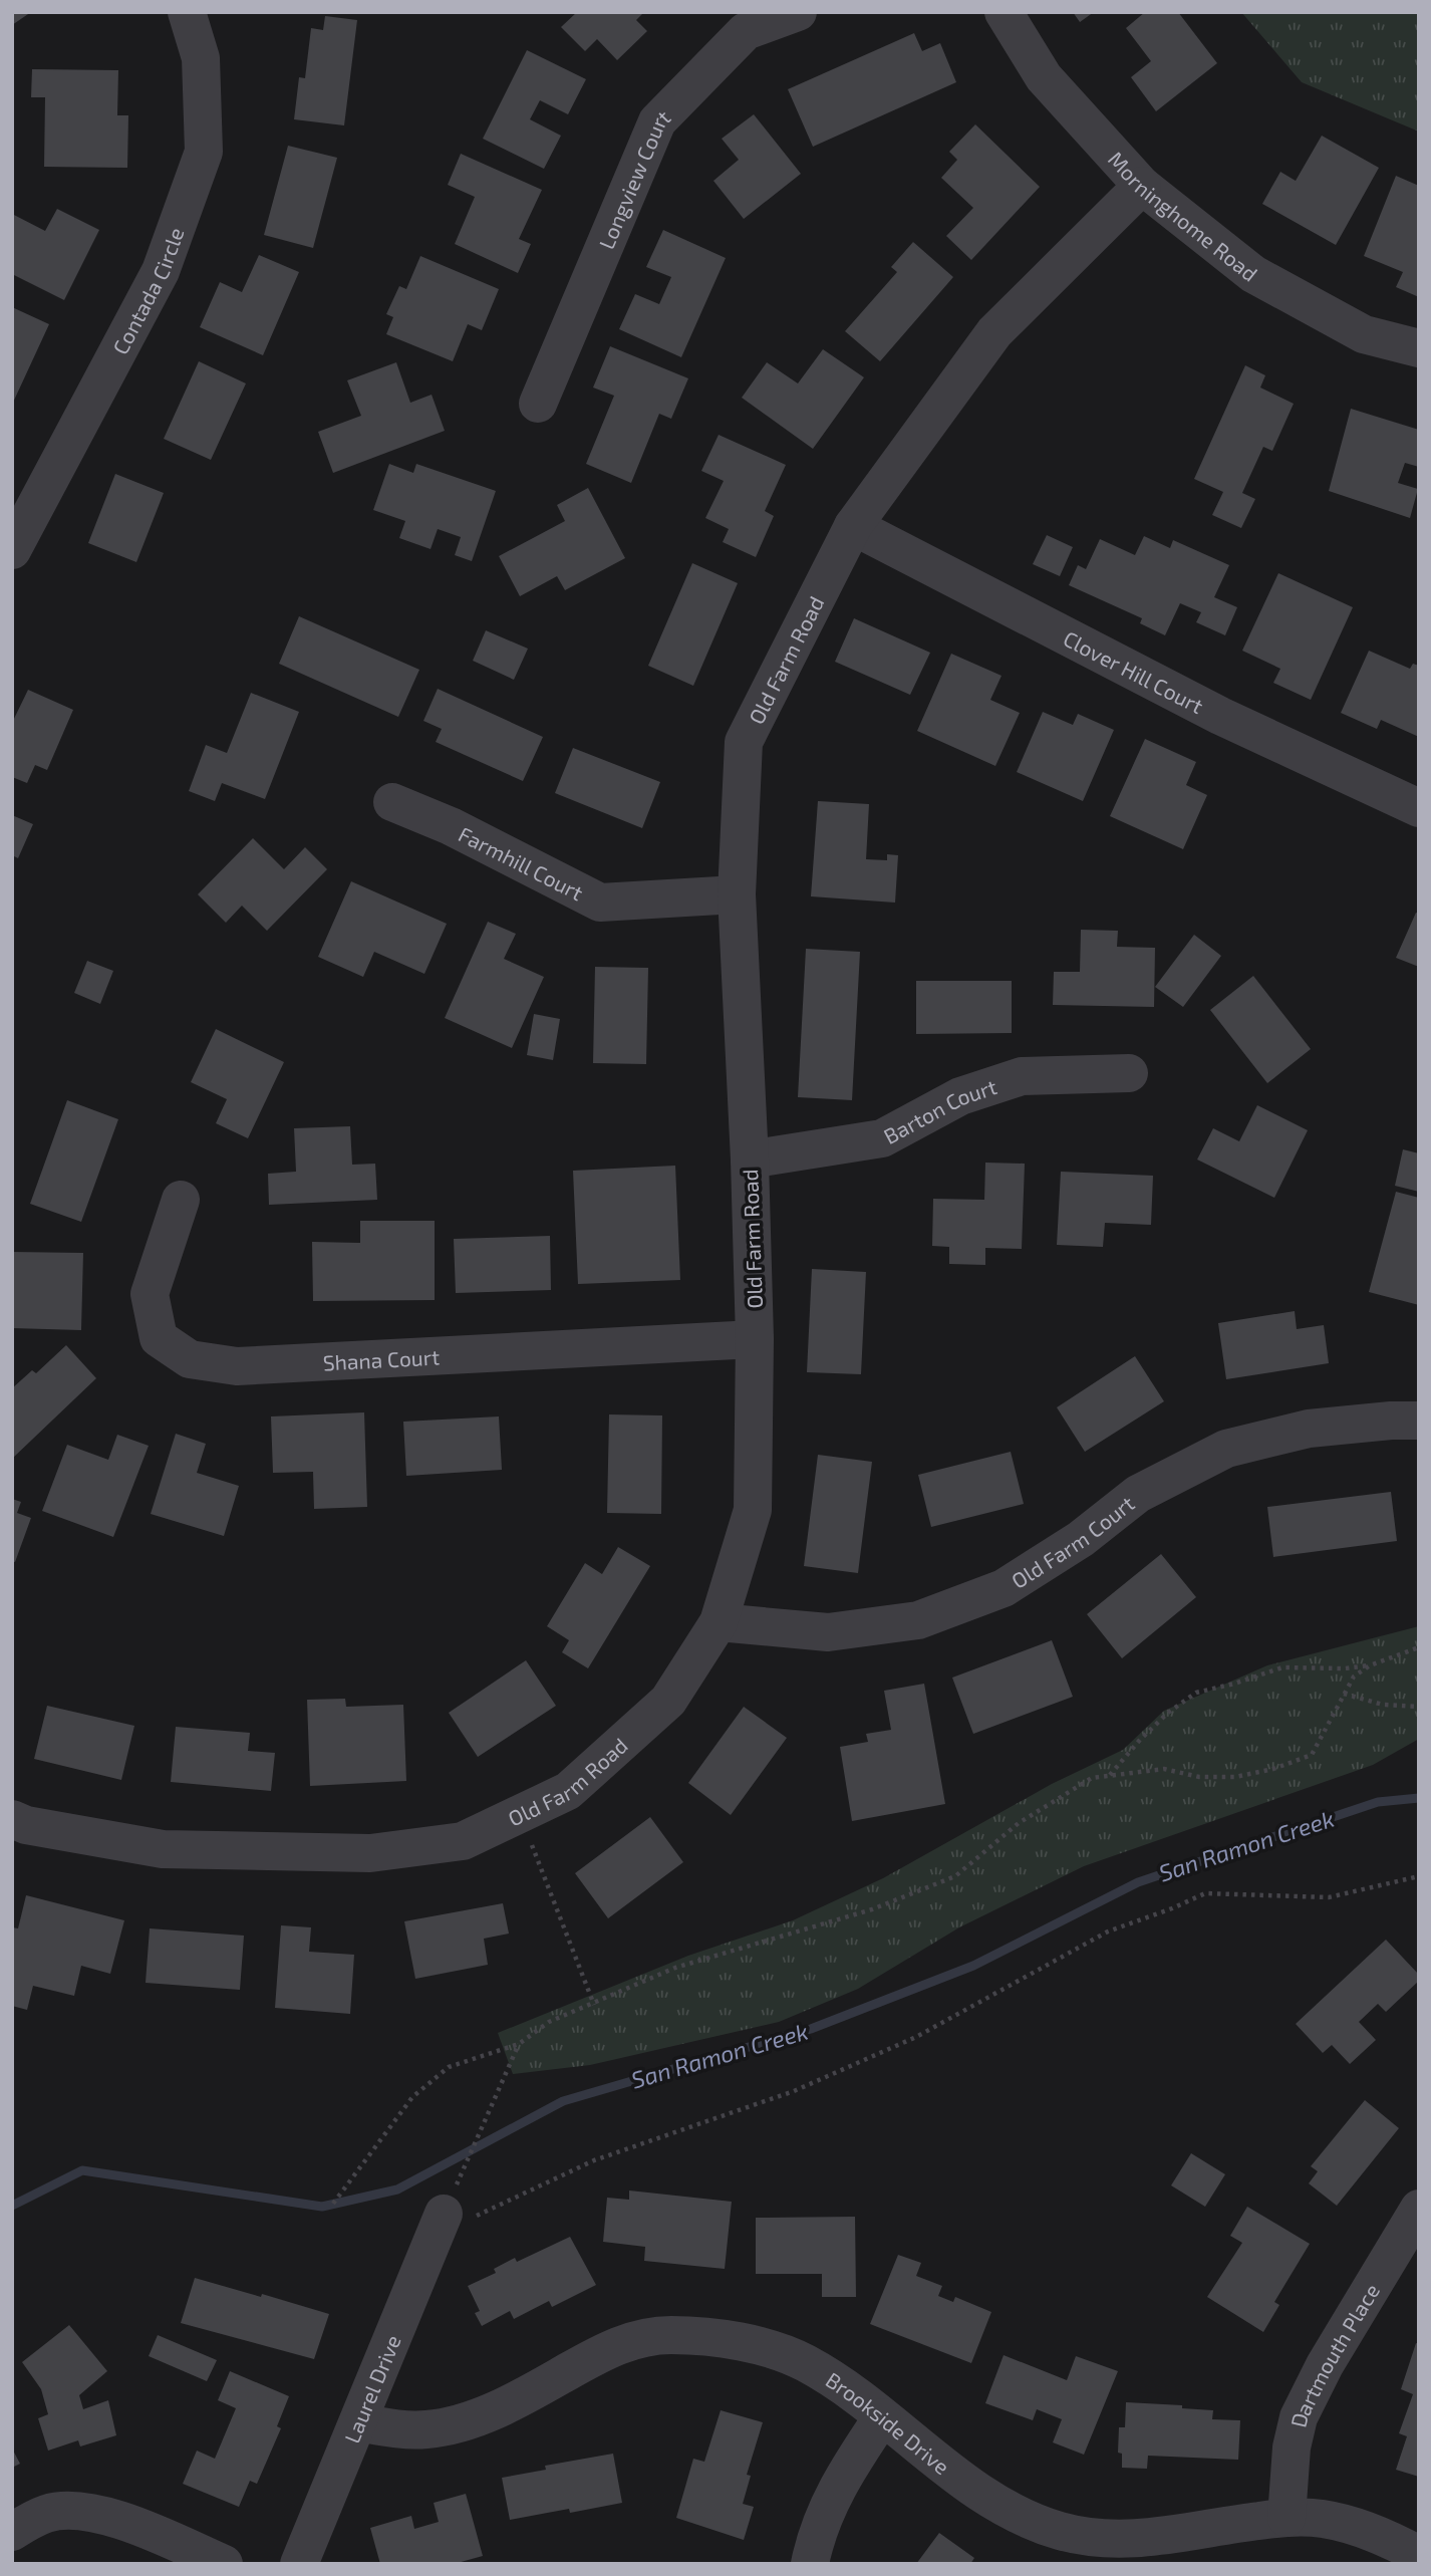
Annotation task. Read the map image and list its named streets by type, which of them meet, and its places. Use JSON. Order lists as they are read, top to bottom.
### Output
{
  "streets": {
    "street": [
      "Longview Court",
      "Morninghome Road",
      "Contada Circle",
      "Old Farm Road",
      "Clover Hill Court",
      "Farmhill Court",
      "Barton Court",
      "Shana Court",
      "Old Farm Court",
      "Dartmouth Place",
      "Laurel Drive",
      "Brookside Drive"
    ]
  },
  "crossings": [
    ["Morninghome Road", "Old Farm Road"],
    ["Old Farm Road", "Clover Hill Court"],
    ["Old Farm Road", "Farmhill Court"],
    ["Old Farm Road", "Barton Court"],
    ["Old Farm Road", "Shana Court"],
    ["Old Farm Road", "Old Farm Court"],
    ["Dartmouth Place", "Brookside Drive"],
    ["Laurel Drive", "Brookside Drive"]
  ],
  "water": ["San Ramon Creek"]
}
